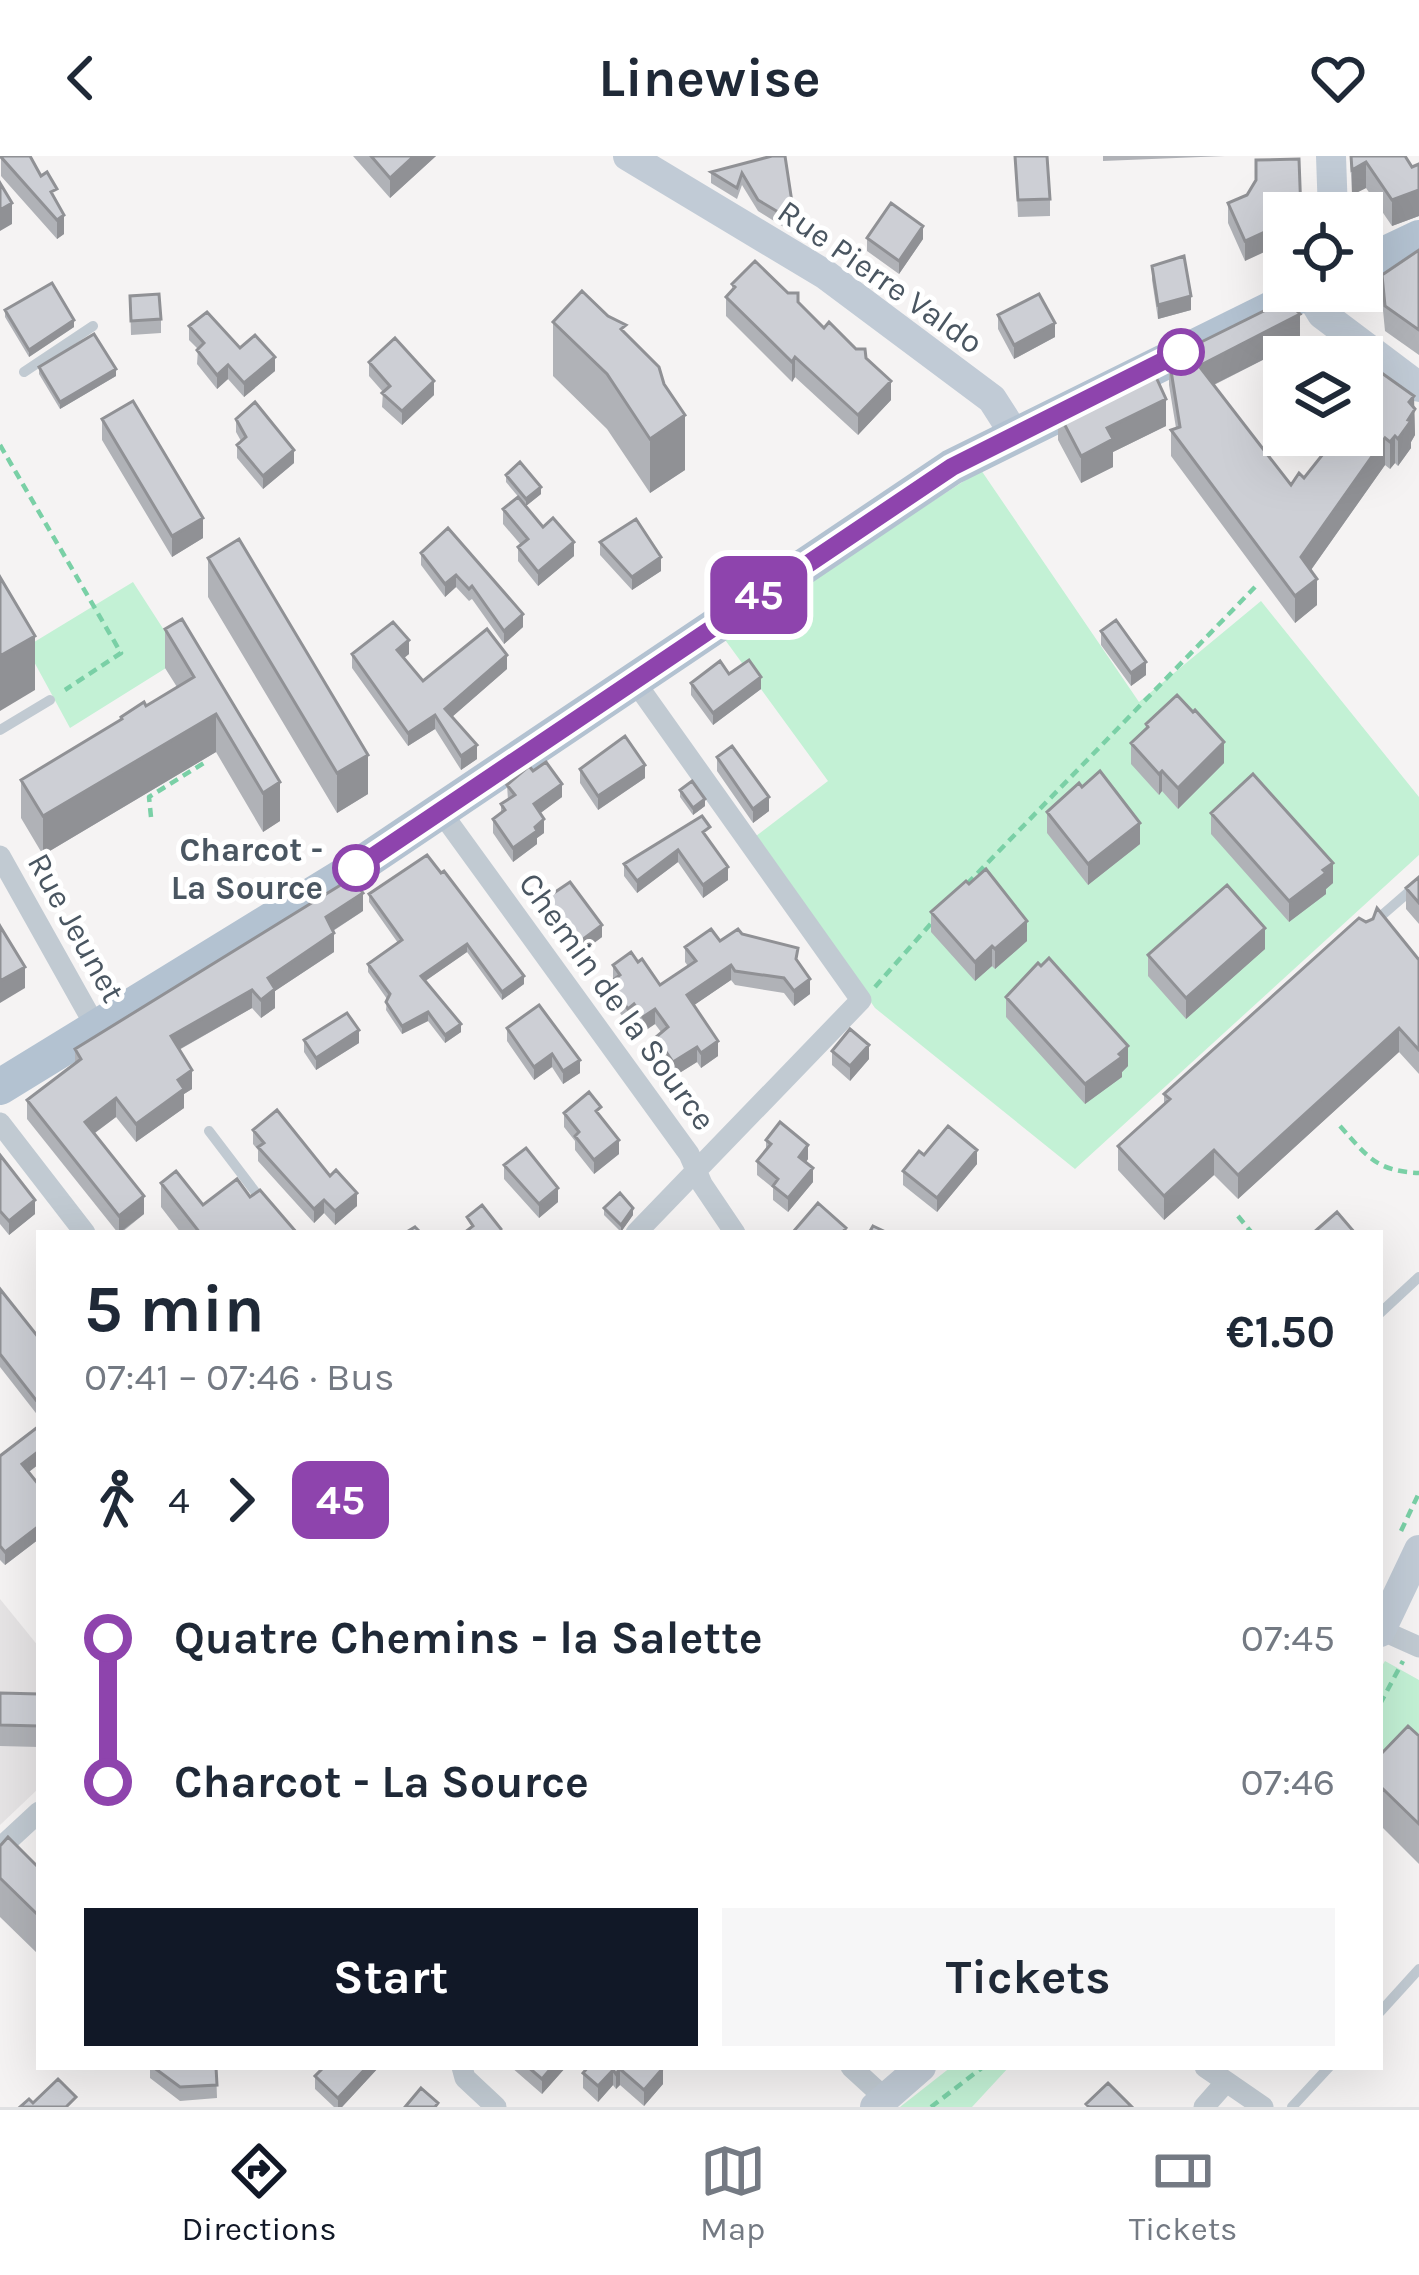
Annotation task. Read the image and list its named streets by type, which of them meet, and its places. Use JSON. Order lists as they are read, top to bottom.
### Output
{
  "streets": {
    "street": ["Rue Pierre Valdo", "Rue Jeunet", "Chemin de la Source"]
  },
  "places": ["Charcot - La Source"],
  "lines": ["bus line 45"],
  "page": {
    "header": "Linewise",
    "on_map": "45",
    "heading": ["5 min", "07:41 – 07:46 · Bus", "€1.50"],
    "legs": ["4", "45"],
    "list": [
      {
        "name": "Quatre Chemins - la Salette",
        "value": "07:45"
      },
      {
        "name": "Charcot - La Source",
        "value": "07:46"
      }
    ],
    "buttons": ["Start", "Tickets"],
    "tabs": ["Directions", "Map", "Tickets"]
  }
}
